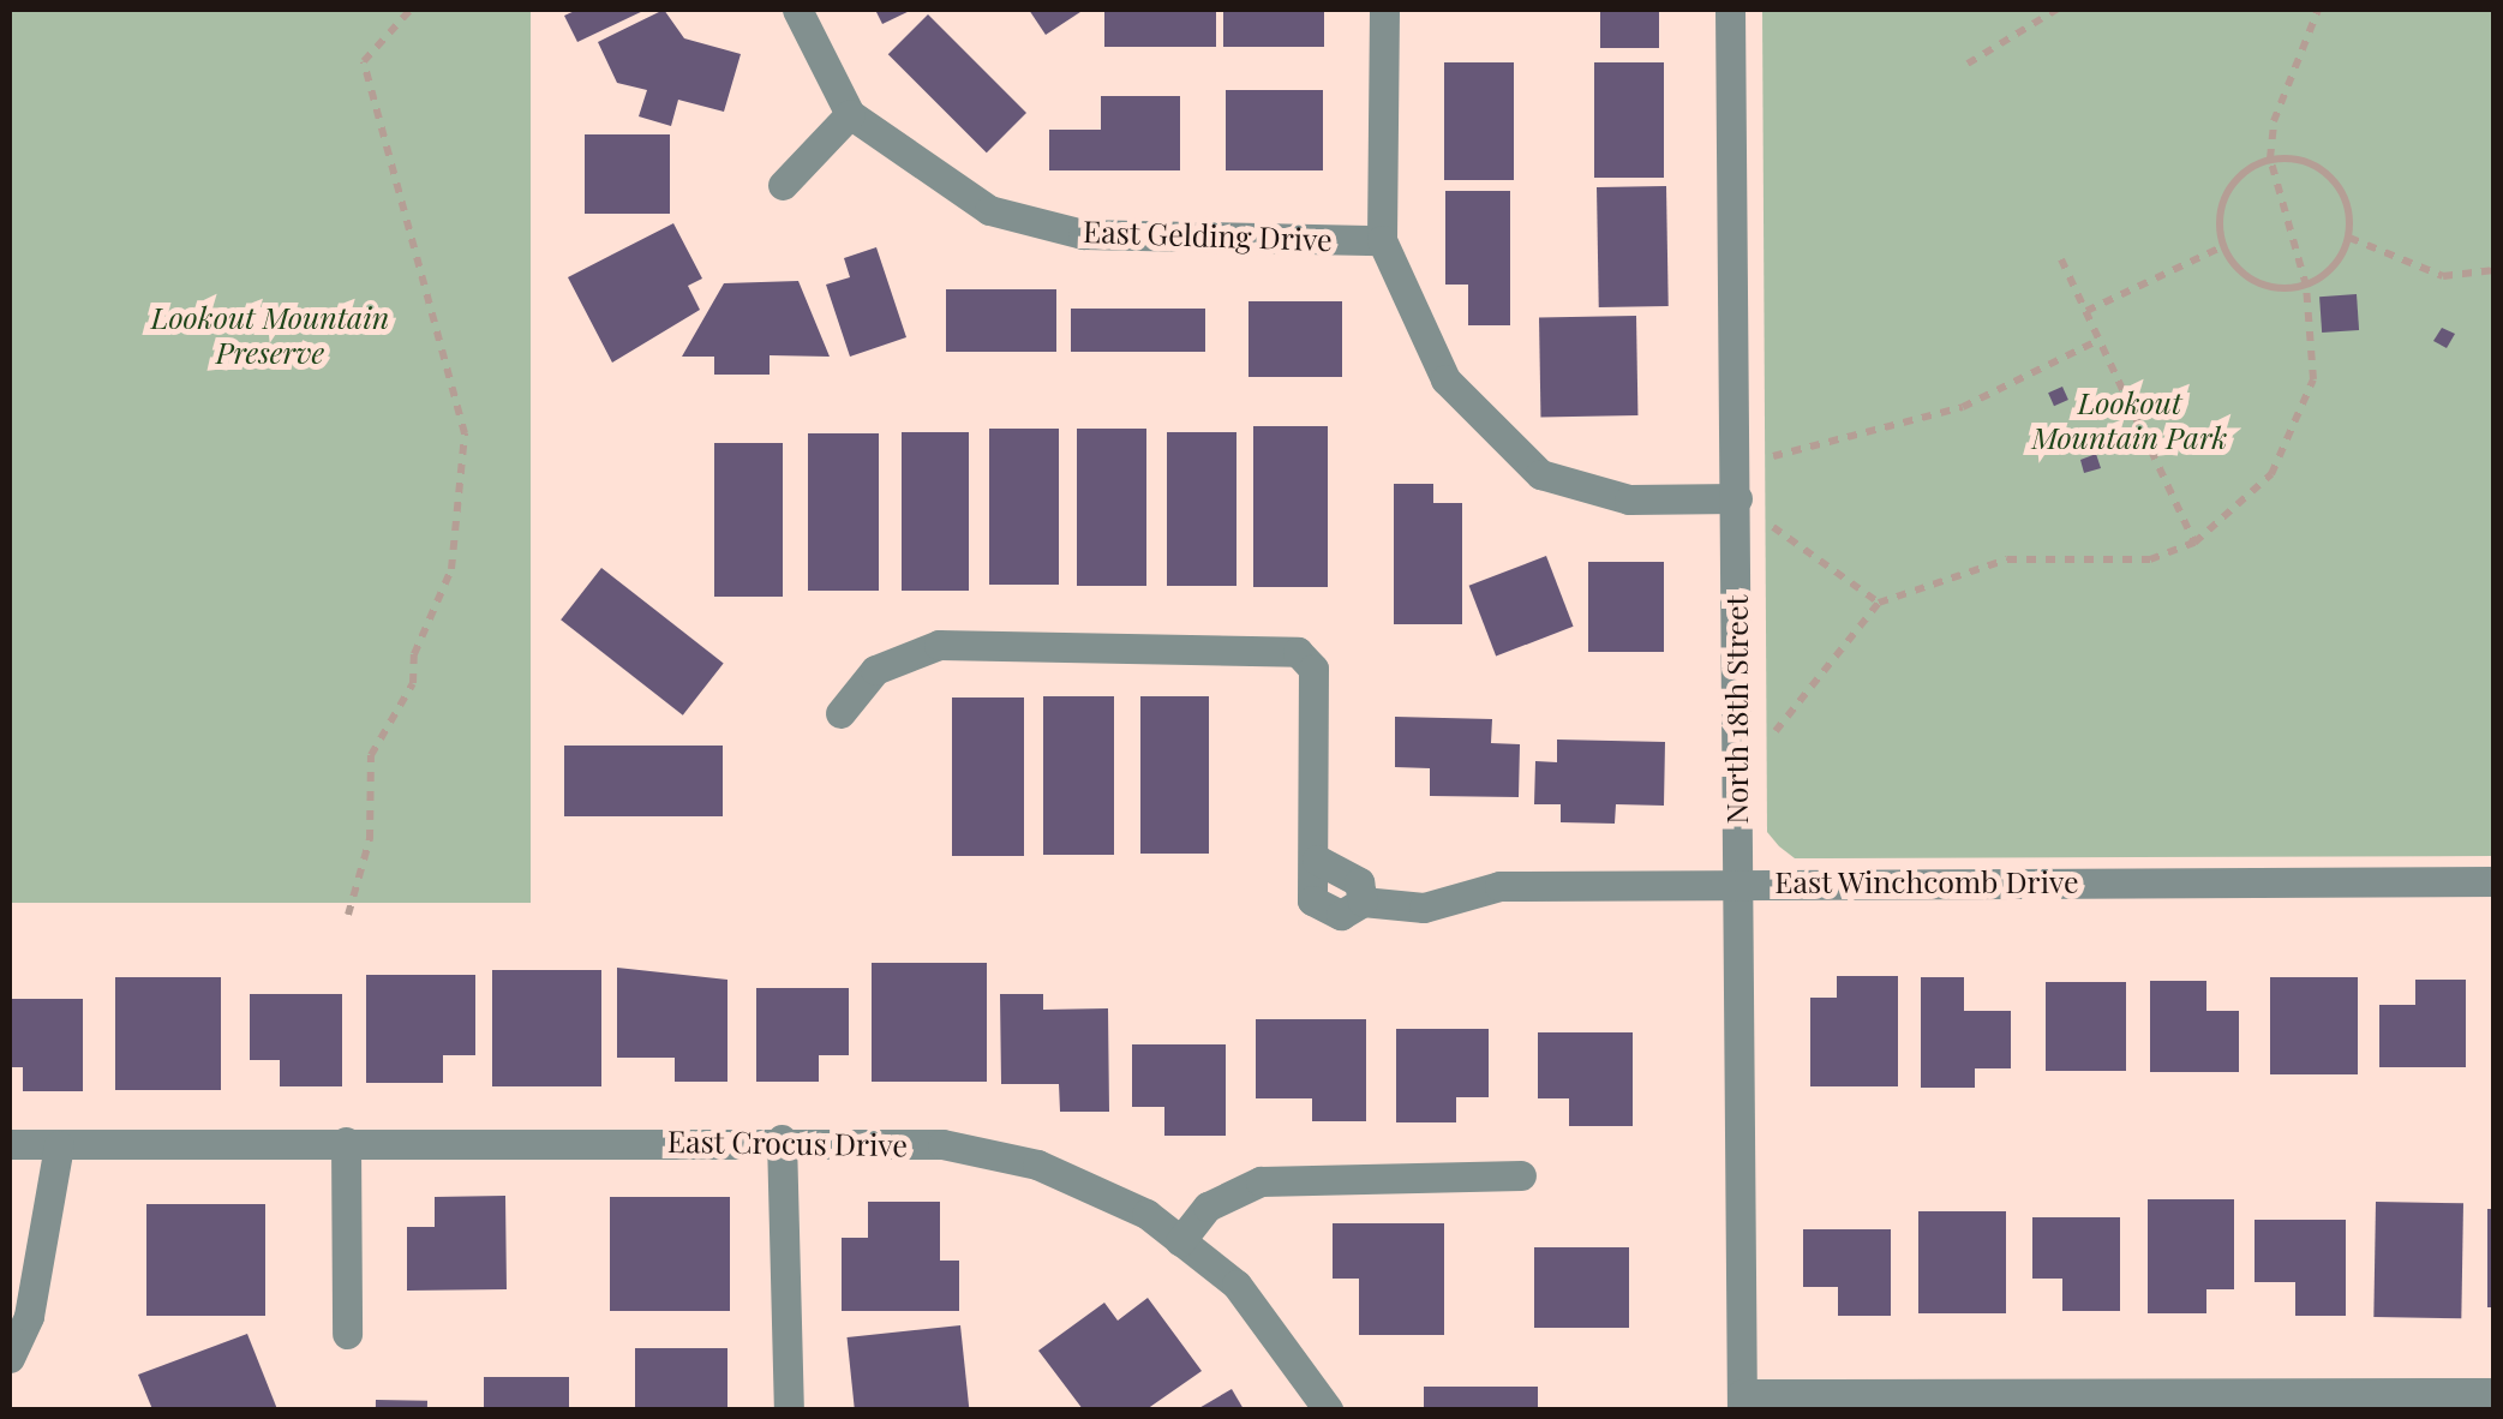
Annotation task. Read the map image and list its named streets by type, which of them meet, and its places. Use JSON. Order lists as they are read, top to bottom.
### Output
{
  "streets": {
    "street": [
      "East Gelding Drive",
      "North 18th Street",
      "East Winchcomb Drive",
      "East Crocus Drive"
    ]
  },
  "crossings": [
    ["North 18th Street", "East Winchcomb Drive"]
  ],
  "parks": ["Lookout Mountain Preserve", "Lookout Mountain Park"]
}
